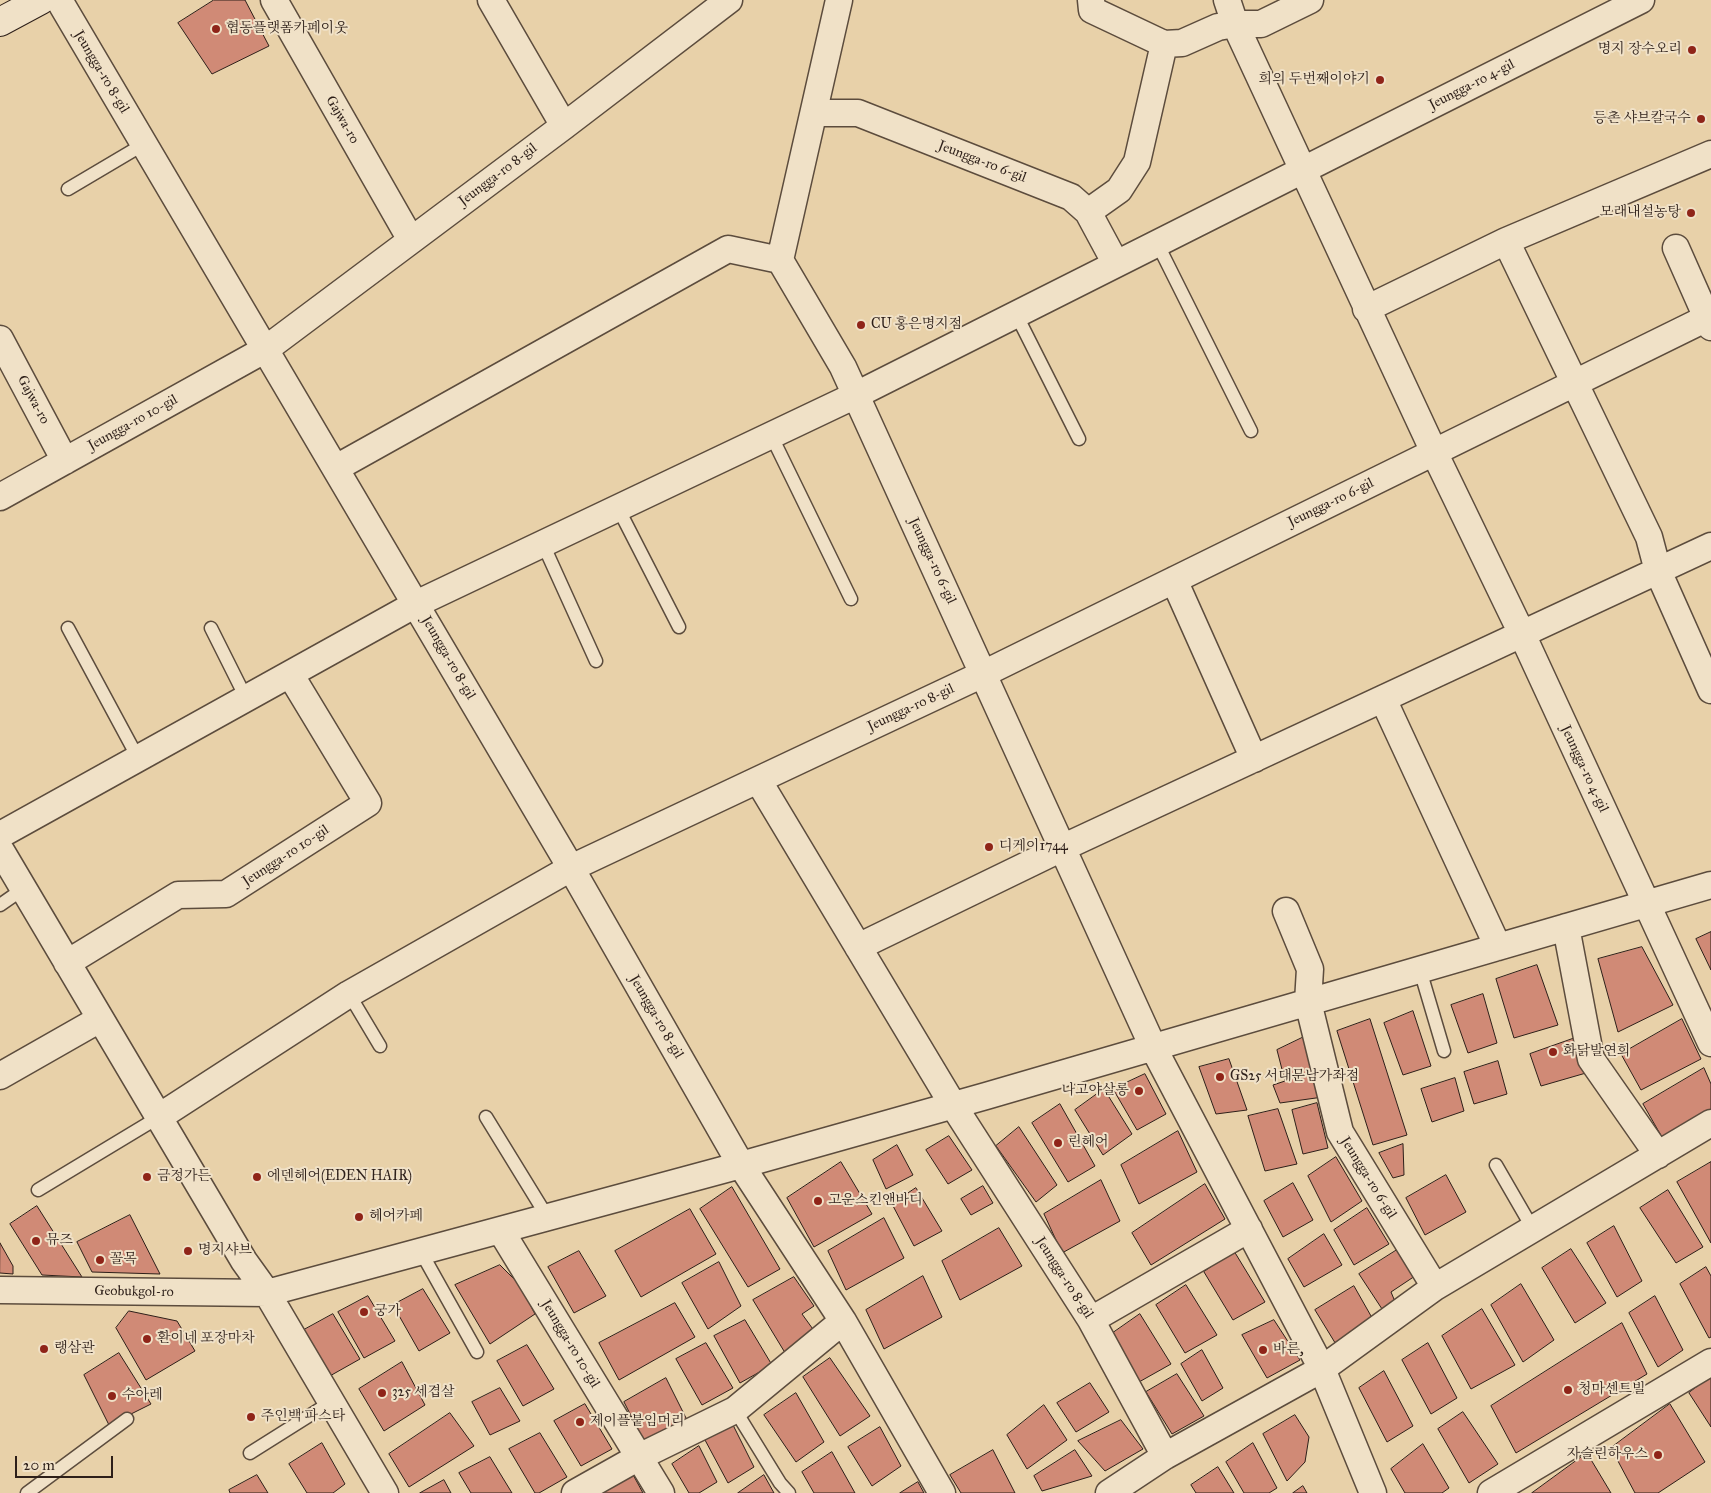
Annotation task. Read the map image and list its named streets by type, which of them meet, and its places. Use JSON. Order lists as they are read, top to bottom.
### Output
{
  "streets": {
    "street": [
      "Jeungga-ro 8-gil",
      "Jeungga-ro 4-gil",
      "Gajwa-ro",
      "Jeungga-ro 6-gil",
      "Jeungga-ro 10-gil",
      "Geobukgol-ro"
    ]
  },
  "crossings": [
    ["Jeungga-ro 8-gil", "Gajwa-ro"],
    ["Jeungga-ro 8-gil", "Jeungga-ro 6-gil"],
    ["Jeungga-ro 8-gil", "Jeungga-ro 10-gil"],
    ["Jeungga-ro 4-gil", "Jeungga-ro 6-gil"],
    ["Gajwa-ro", "Jeungga-ro 10-gil"]
  ],
  "places": [
    "협동플랫폼카페이웃",
    "명지 장수오리",
    "희의 두번째이야기",
    "등촌 샤브칼국수",
    "모래내설농탕",
    "CU 홍은명지점",
    "디케이1744",
    "화닭발연희",
    "GS25 서대문남가좌점",
    "나고야살롱",
    "린헤어",
    "금정가든",
    "에덴헤어(EDEN HAIR)",
    "고운스킨앤바디",
    "헤어카페",
    "뮤즈",
    "명지샤브",
    "꼴목",
    "궁가",
    "환이네 포장마차",
    "랭삼관",
    "바른,",
    "청마센트빌",
    "325 세겹살",
    "수아레",
    "주인백 파스타",
    "제이플붙임머리",
    "자슬린하우스"
  ],
  "scale_bar": "20 m"
}
